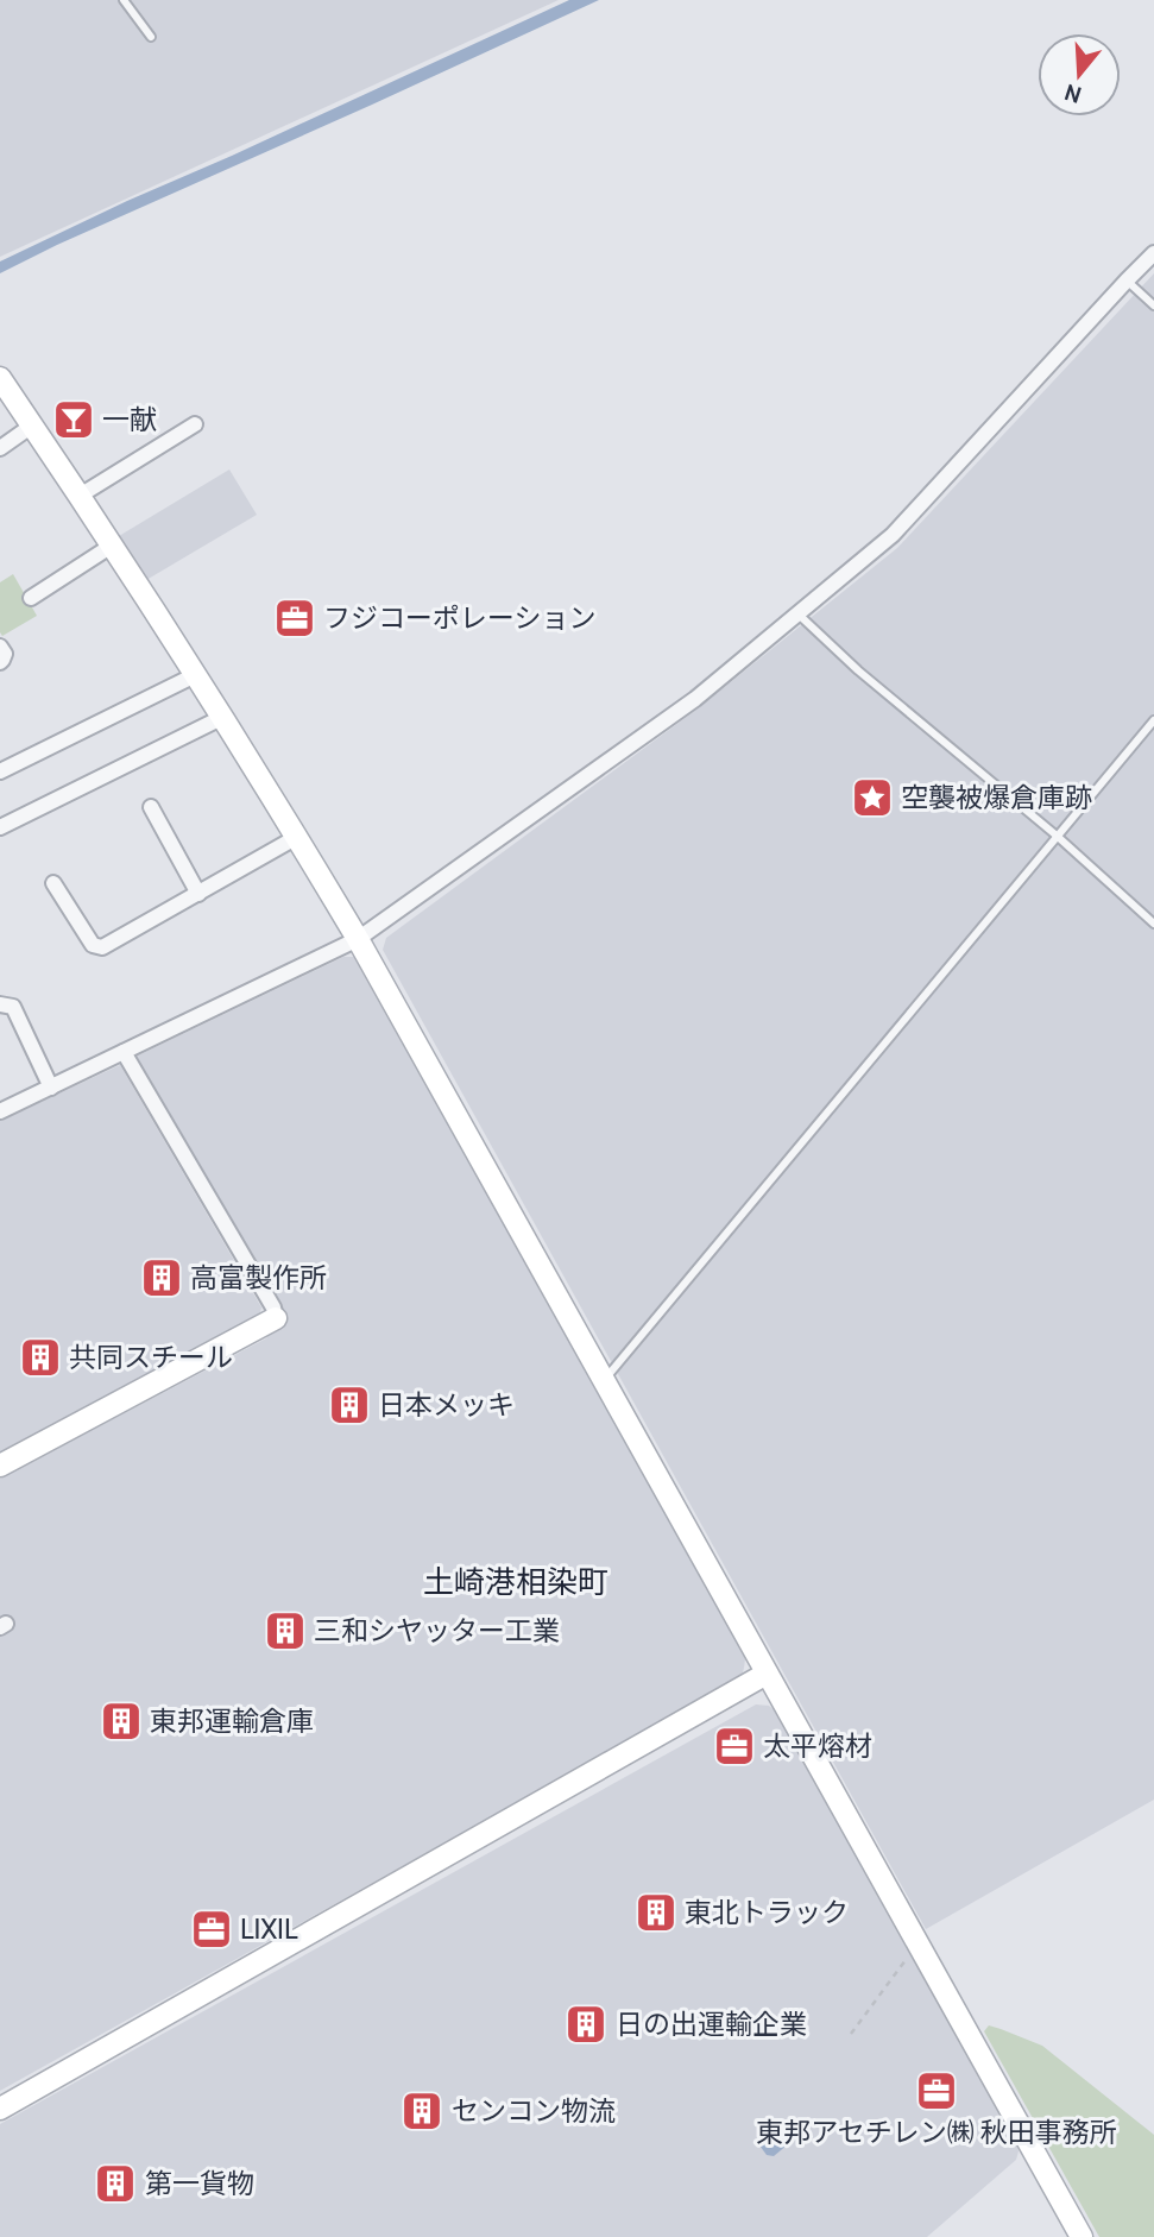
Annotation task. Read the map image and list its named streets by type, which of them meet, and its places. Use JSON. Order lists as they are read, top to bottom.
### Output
{
  "districts": ["土崎港相染町"],
  "places": {
    "bar": ["一献"],
    "office": [
      "フジコーポレーション",
      "太平熔材",
      "LIXIL",
      "東邦アセチレン㈱ 秋田事務所"
    ],
    "place": ["空襲被爆倉庫跡"],
    "building": [
      "高富製作所",
      "共同スチール",
      "日本メッキ",
      "三和シヤッター工業",
      "東邦運輸倉庫",
      "東北トラック",
      "日の出運輸企業",
      "センコン物流",
      "第一貨物"
    ]
  },
  "north": "bottom"
}
